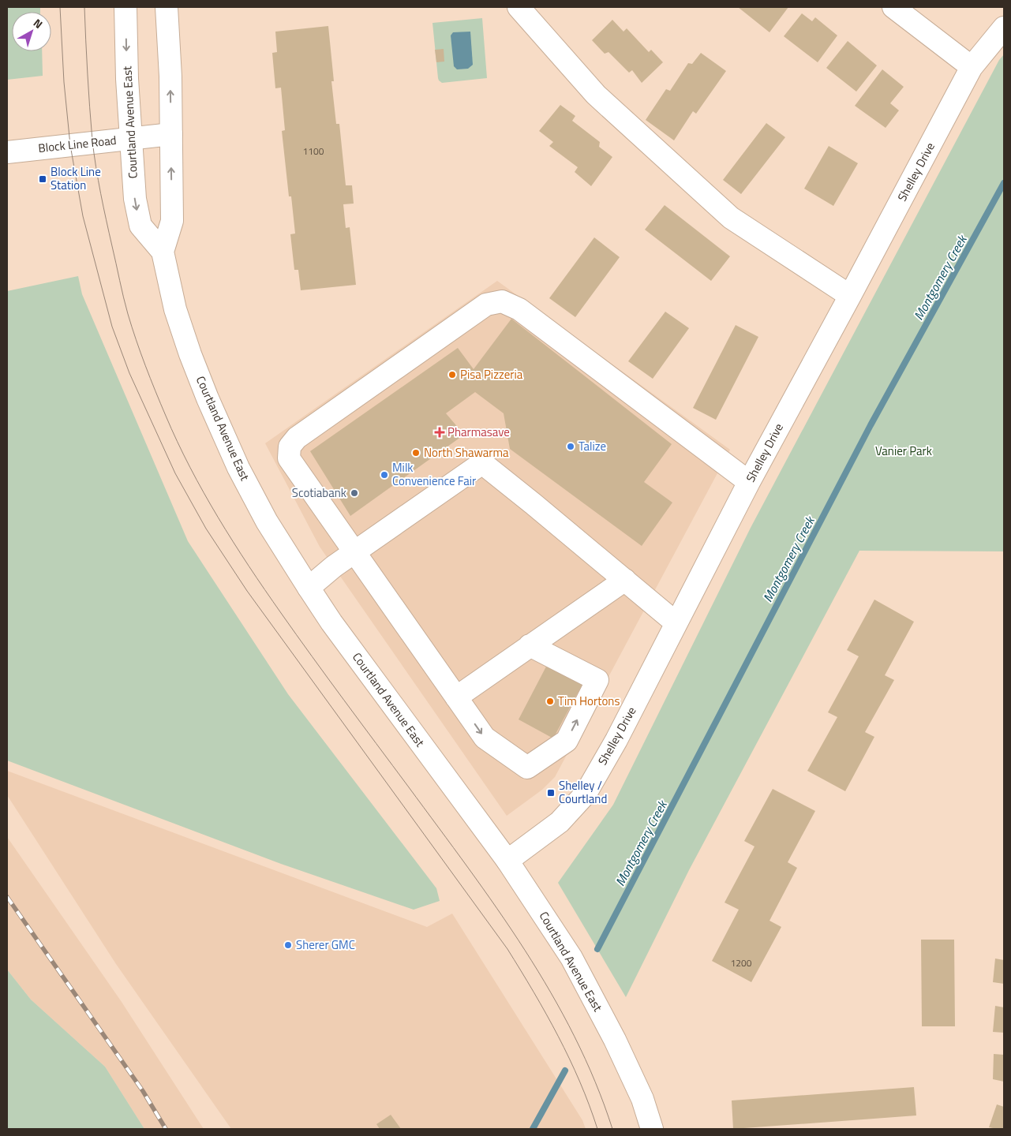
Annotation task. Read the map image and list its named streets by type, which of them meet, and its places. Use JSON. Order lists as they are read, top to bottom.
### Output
{
  "streets": {
    "main road": ["Courtland Avenue East", "Block Line Road", "Shelley Drive"]
  },
  "crossings": [
    ["Courtland Avenue East", "Block Line Road"],
    ["Courtland Avenue East", "Shelley Drive"]
  ],
  "water": ["Montgomery Creek"],
  "parks": ["Vanier Park"],
  "places": {
    "transit": ["Block Line Station", "Shelley / Courtland"],
    "other": [
      "Pisa Pizzeria",
      "Talize",
      "North Shawarma",
      "Milk Convenience Fair",
      "Scotiabank",
      "Tim Hortons",
      "Sherer GMC"
    ],
    "health": ["Pharmasave"]
  },
  "house_numbers": ["1100", "1200"],
  "north": "top right"
}
